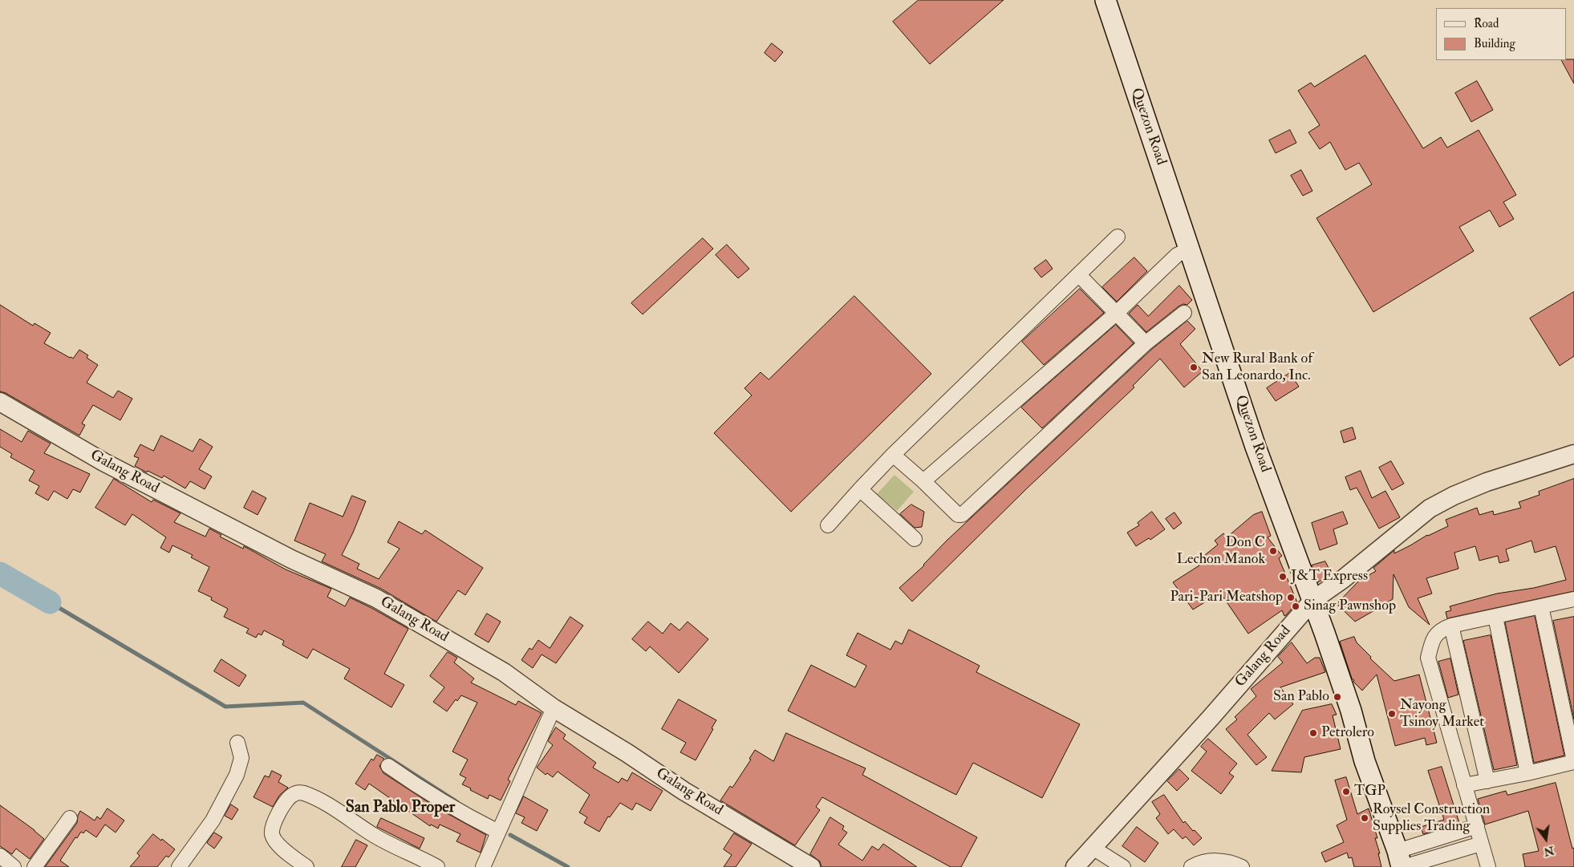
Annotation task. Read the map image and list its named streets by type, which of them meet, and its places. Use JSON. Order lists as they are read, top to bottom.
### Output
{
  "streets": {
    "main road": ["Quezon Road"],
    "street": ["Galang Road"]
  },
  "crossings": [
    ["Quezon Road", "Galang Road"]
  ],
  "districts": ["San Pablo Proper"],
  "places": [
    "New Rural Bank of San Leonardo, Inc.",
    "Don C Lechon Manok",
    "J&T Express",
    "Pari-Pari Meatshop",
    "Sinag Pawnshop",
    "San Pablo",
    "Nayong Tsinoy Market",
    "Petrolero",
    "TGP",
    "Roysel Construction Supplies Trading"
  ],
  "legend": ["Road", "Building"],
  "north": "bottom"
}
